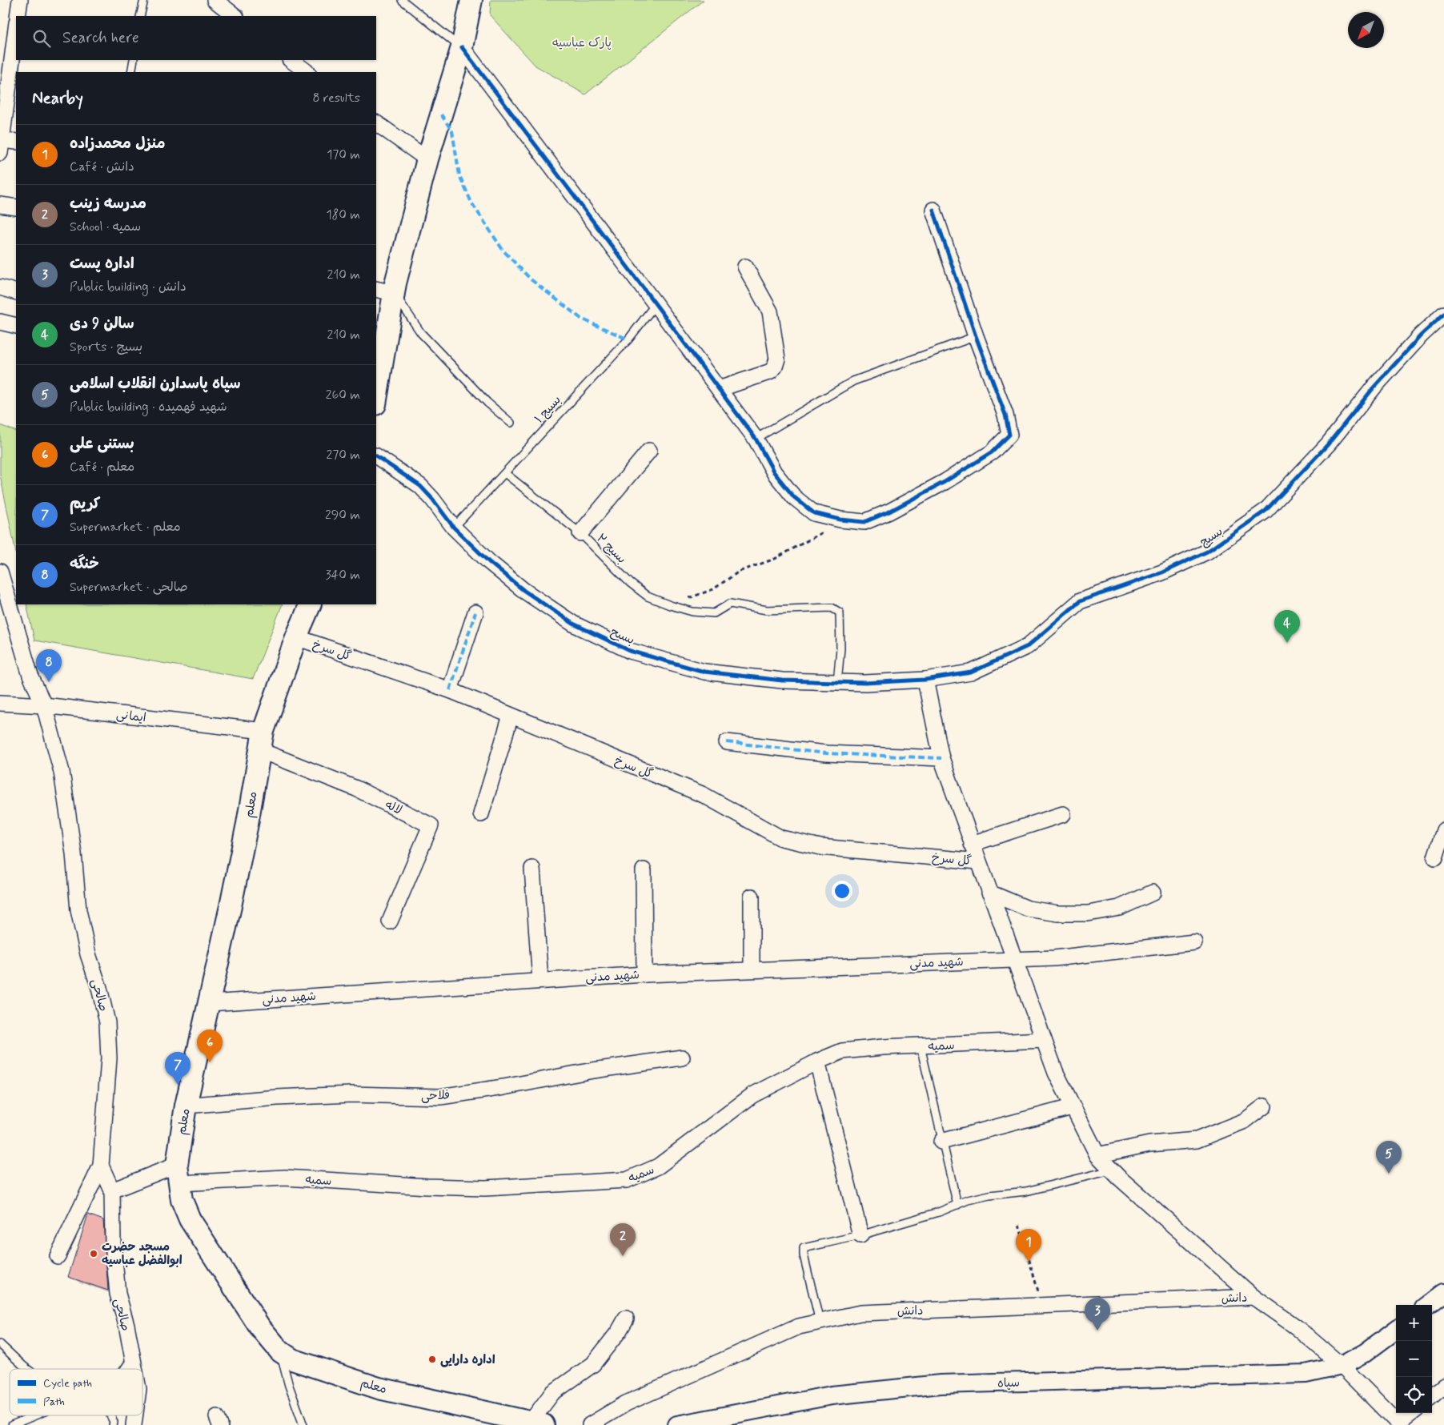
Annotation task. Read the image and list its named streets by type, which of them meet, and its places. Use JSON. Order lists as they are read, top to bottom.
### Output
{
  "streets": {
    "main road": ["معلم"],
    "street": [
      "بسیج",
      "بسیح",
      "گل سرخ",
      "ایمانی",
      "لاله",
      "شهید مدنی",
      "صالحی",
      "سمیه",
      "فلاحی",
      "دانش",
      "سپاه"
    ],
    "lane": ["بسیج ۱", "بسیج ۲"]
  },
  "crossings": [
    ["بسیج ۱", "بسیج ۲"],
    ["بسیج ۱", "بسیح"],
    ["بسیج", "بسیح"],
    ["بسیج ۲", "بسیح"],
    ["گل سرخ", "معلم"],
    ["ایمانی", "معلم"],
    ["ایمانی", "لاله"],
    ["ایمانی", "صالحی"],
    ["معلم", "لاله"],
    ["معلم", "شهید مدنی"],
    ["معلم", "سمیه"],
    ["معلم", "فلاحی"],
    ["صالحی", "سمیه"]
  ],
  "parks": ["پارک عباسیه"],
  "places": ["مسجد حضرت ابوالفضل عباسیه", "اداره دارایی"],
  "legend": ["Cycle path", "Path"],
  "north": "bottom left",
  "page": {
    "search": "Search here",
    "heading": ["Nearby", "8 results"],
    "list": [
      {
        "mark": "1",
        "name": "منزل محمدزاده",
        "note": "Café · دانش",
        "value": "170 m"
      },
      {
        "mark": "2",
        "name": "مدرسه زینب",
        "note": "School · سمیه",
        "value": "180 m"
      },
      {
        "mark": "3",
        "name": "اداره پست",
        "note": "Public building · دانش",
        "value": "210 m"
      },
      {
        "mark": "4",
        "name": "سالن 9 دی",
        "note": "Sports · بسیج",
        "value": "210 m"
      },
      {
        "mark": "5",
        "name": "سپاه پاسدارن انقلاب اسلامی",
        "note": "Public building · شهید فهمیده",
        "value": "260 m"
      },
      {
        "mark": "6",
        "name": "بستنی علی",
        "note": "Café · معلم",
        "value": "270 m"
      },
      {
        "mark": "7",
        "name": "کریم",
        "note": "Supermarket · معلم",
        "value": "290 m"
      },
      {
        "mark": "8",
        "name": "خنگه",
        "note": "Supermarket · صالحی",
        "value": "340 m"
      }
    ],
    "pins": [
      "4",
      "8",
      "6",
      "7",
      "5",
      "2",
      "1",
      "3"
    ],
    "map_buttons": ["+", "−"]
  }
}
